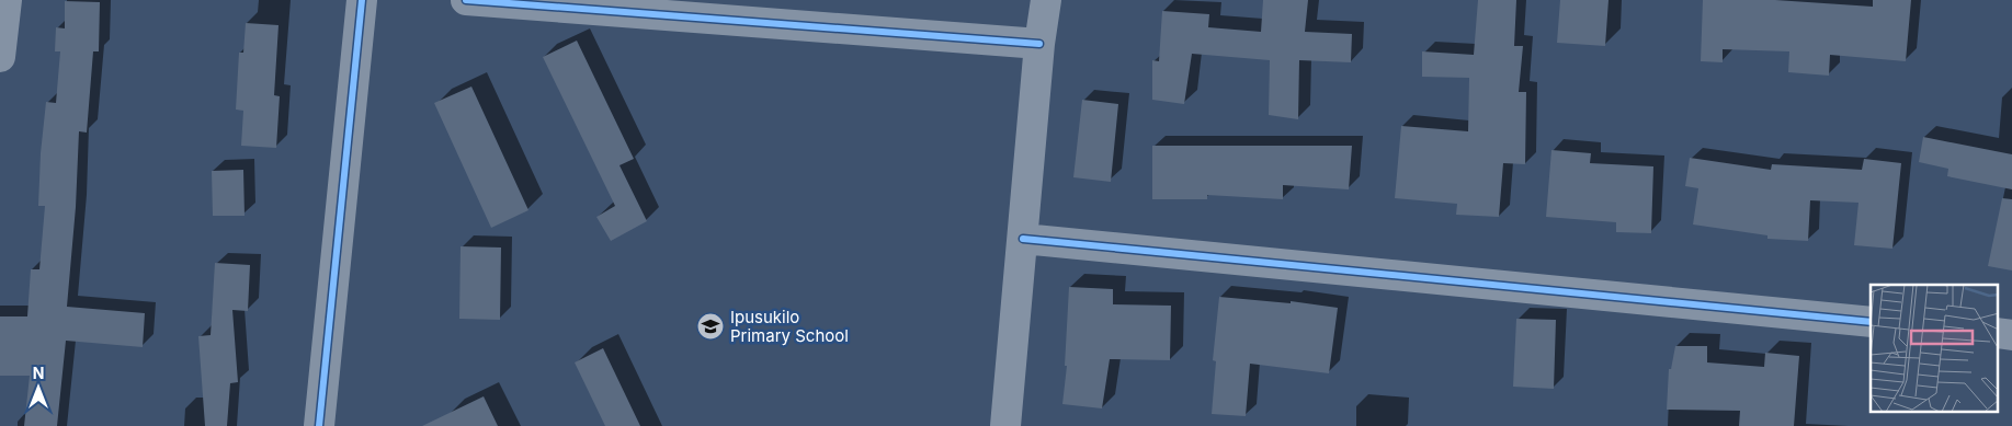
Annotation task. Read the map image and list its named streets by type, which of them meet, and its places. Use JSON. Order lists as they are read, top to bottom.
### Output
{
  "places": {
    "school or university": ["Ipusukilo Primary School"]
  },
  "north": "top"
}
